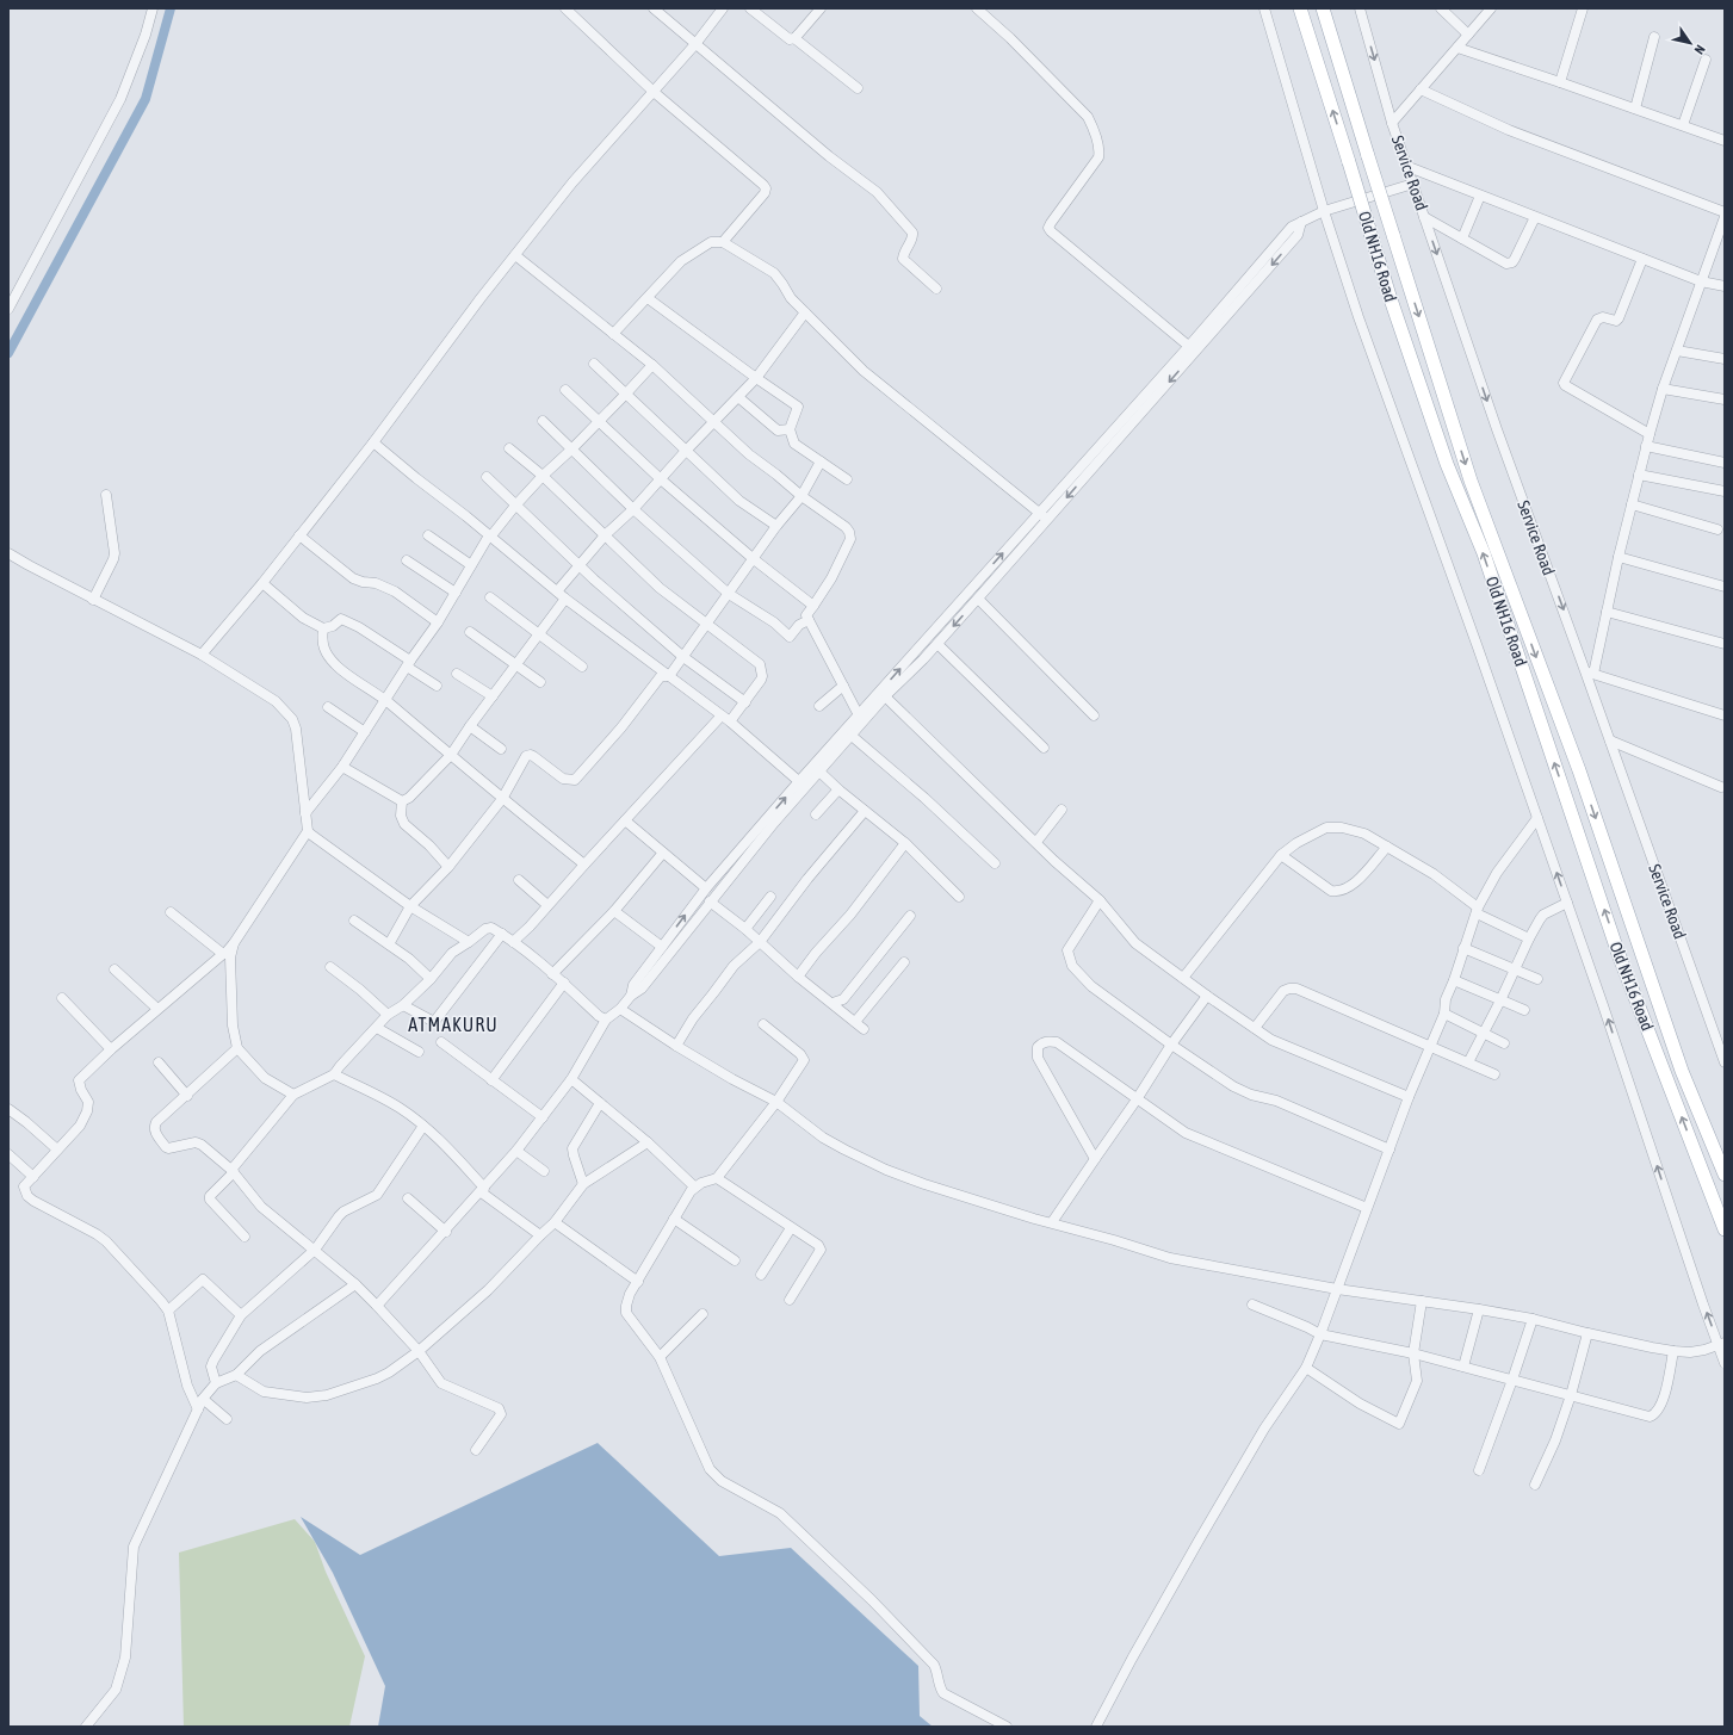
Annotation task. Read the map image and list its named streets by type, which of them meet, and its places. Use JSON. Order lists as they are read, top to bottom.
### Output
{
  "streets": {
    "main road": ["Old NH16 Road"],
    "street": ["Service Road"]
  },
  "one_way": ["Service Road"],
  "districts": ["ATMAKURU"],
  "north": "bottom right"
}
